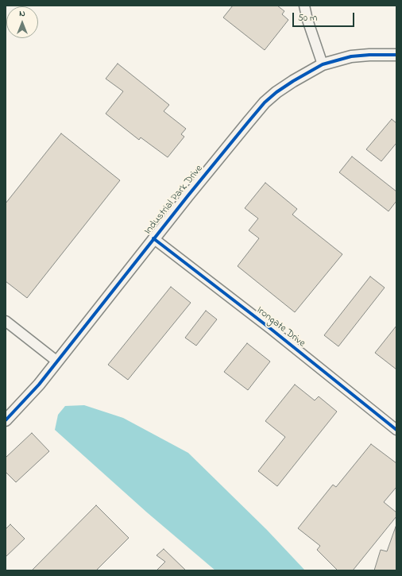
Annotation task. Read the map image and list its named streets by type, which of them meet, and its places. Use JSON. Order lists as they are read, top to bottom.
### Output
{
  "streets": {
    "street": ["Industrial Park Drive", "Irongate Drive"]
  },
  "crossings": [
    ["Industrial Park Drive", "Irongate Drive"]
  ],
  "scale_bar": "50 m",
  "north": "top"
}
